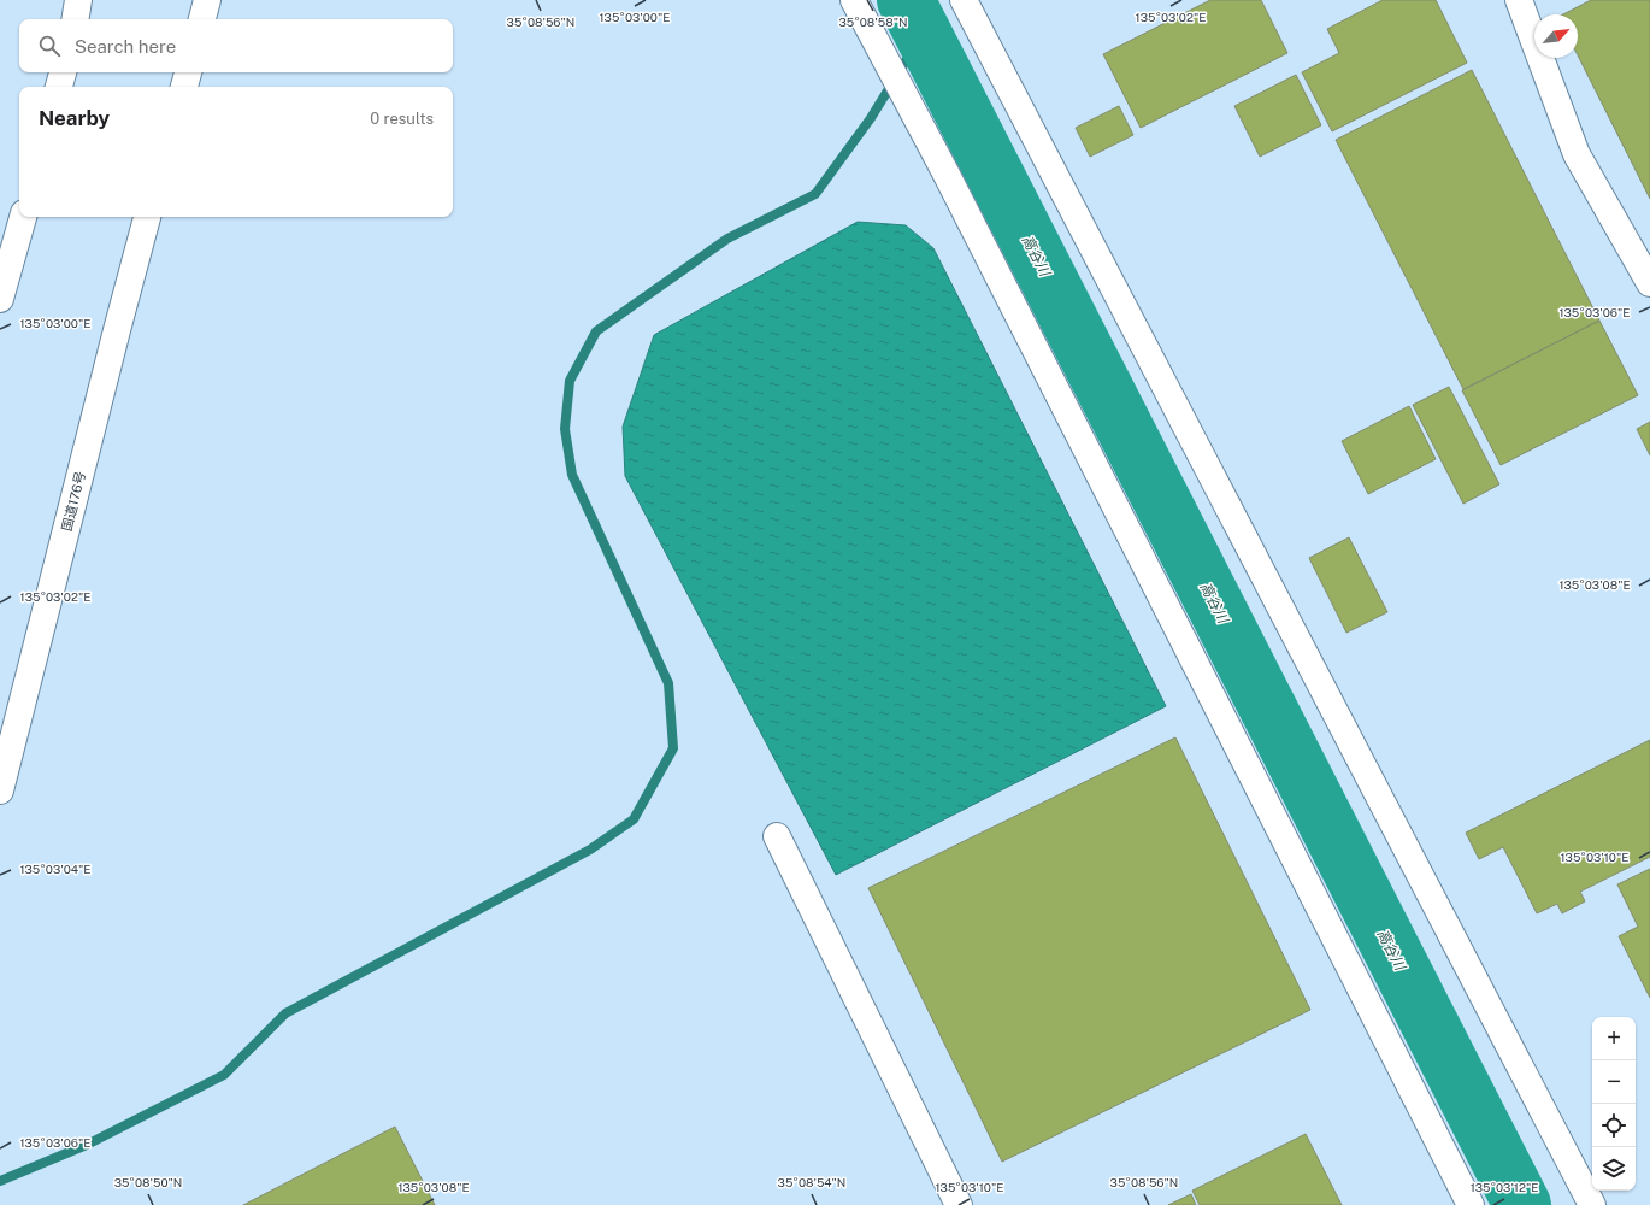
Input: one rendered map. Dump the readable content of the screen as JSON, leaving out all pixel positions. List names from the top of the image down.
{
  "streets": {
    "main road": ["国道176号"]
  },
  "water": ["高谷川"],
  "north": "top right",
  "page": {
    "search": "Search here",
    "heading": ["Nearby", "0 results"],
    "map_buttons": ["+", "−"]
  },
  "coordinates": [
    "135°03'00\"E",
    "135°03'02\"E",
    "35°08'56\"N",
    "35°08'58\"N",
    "135°03'06\"E",
    "135°03'08\"E",
    "135°03'10\"E",
    "135°03'04\"E",
    "35°08'50\"N",
    "35°08'54\"N",
    "135°03'12\"E"
  ]
}
